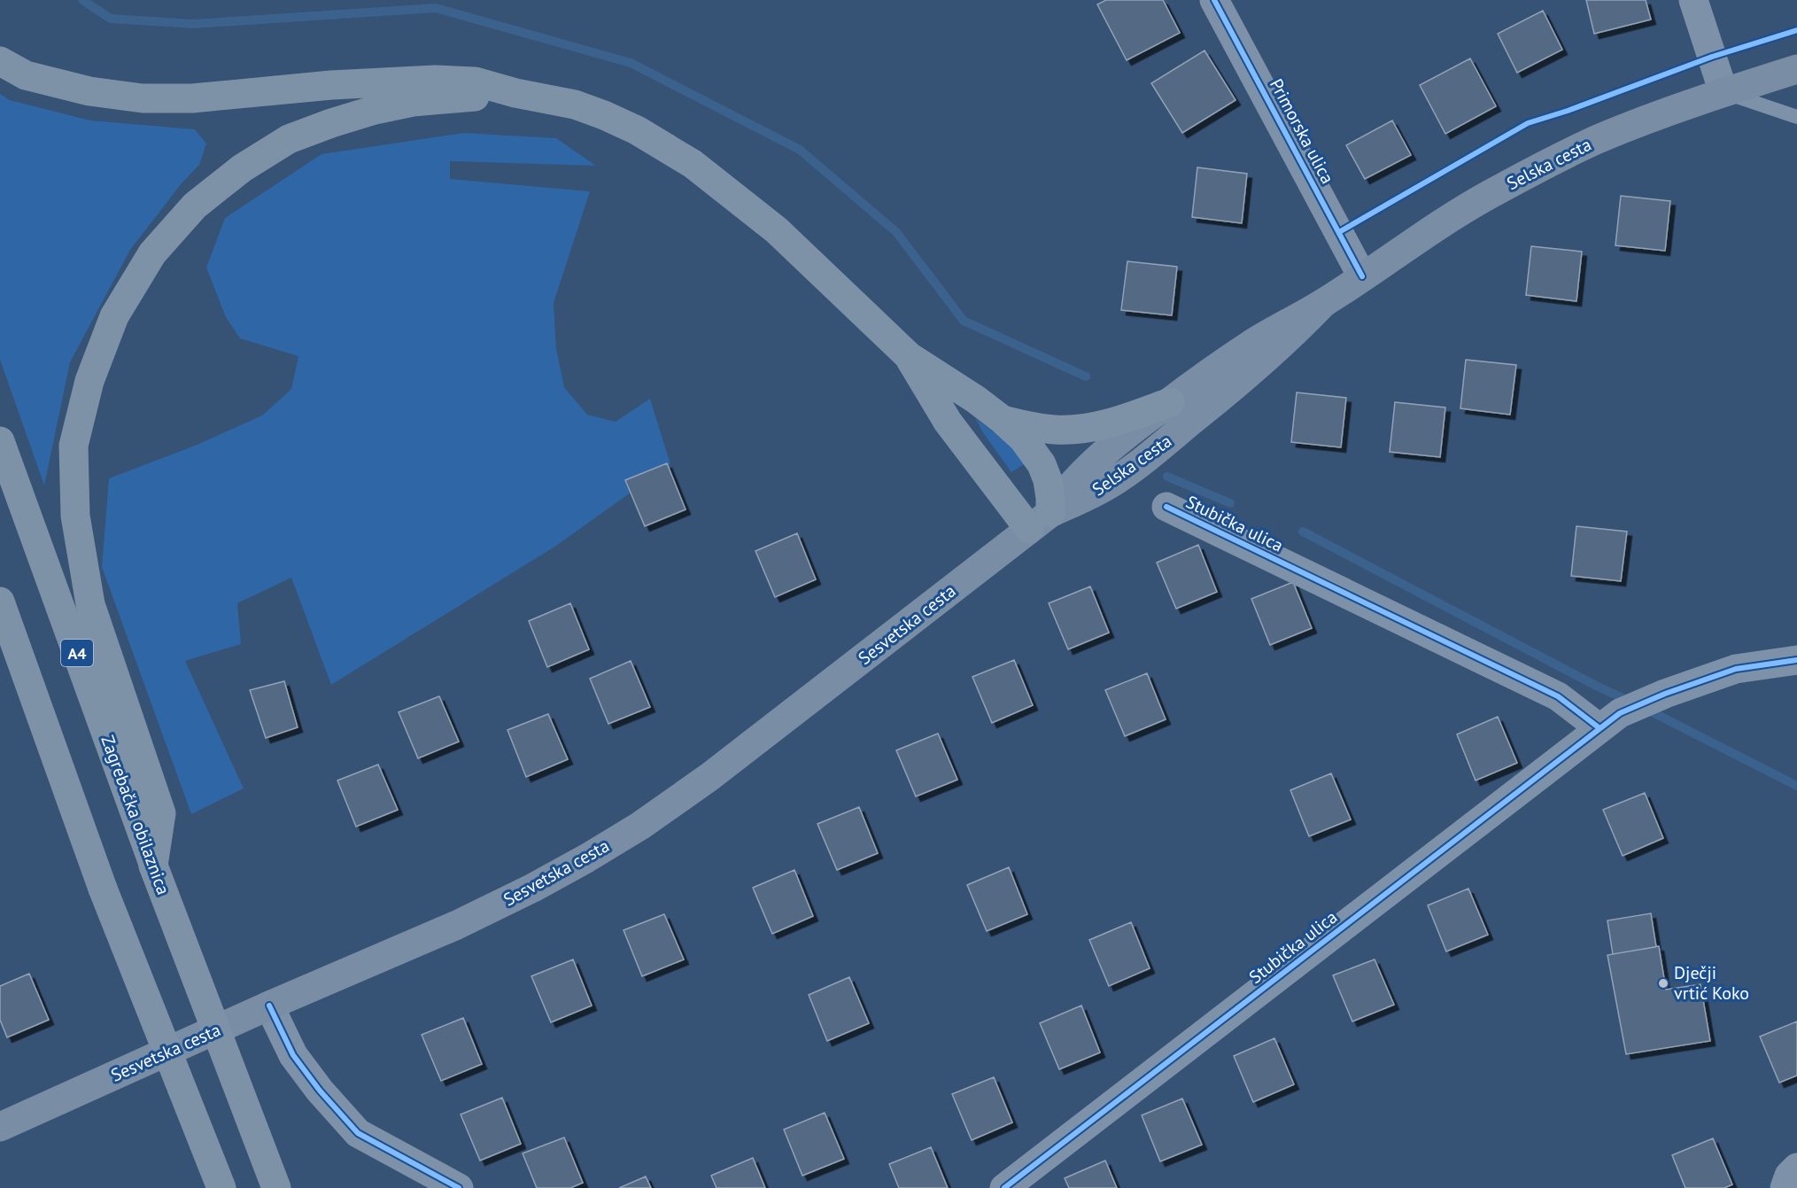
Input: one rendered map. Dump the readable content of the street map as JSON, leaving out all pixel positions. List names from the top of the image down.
{
  "streets": {
    "highway": ["A4", "Zagrebačka obilaznica"],
    "main road": ["Selska cesta", "Sesvetska cesta"],
    "street": ["Primorska ulica", "Stubička ulica"]
  },
  "crossings": [
    ["Primorska ulica", "Selska cesta"],
    ["Selska cesta", "Sesvetska cesta"]
  ],
  "places": ["Dječji vrtić Koko"]
}
